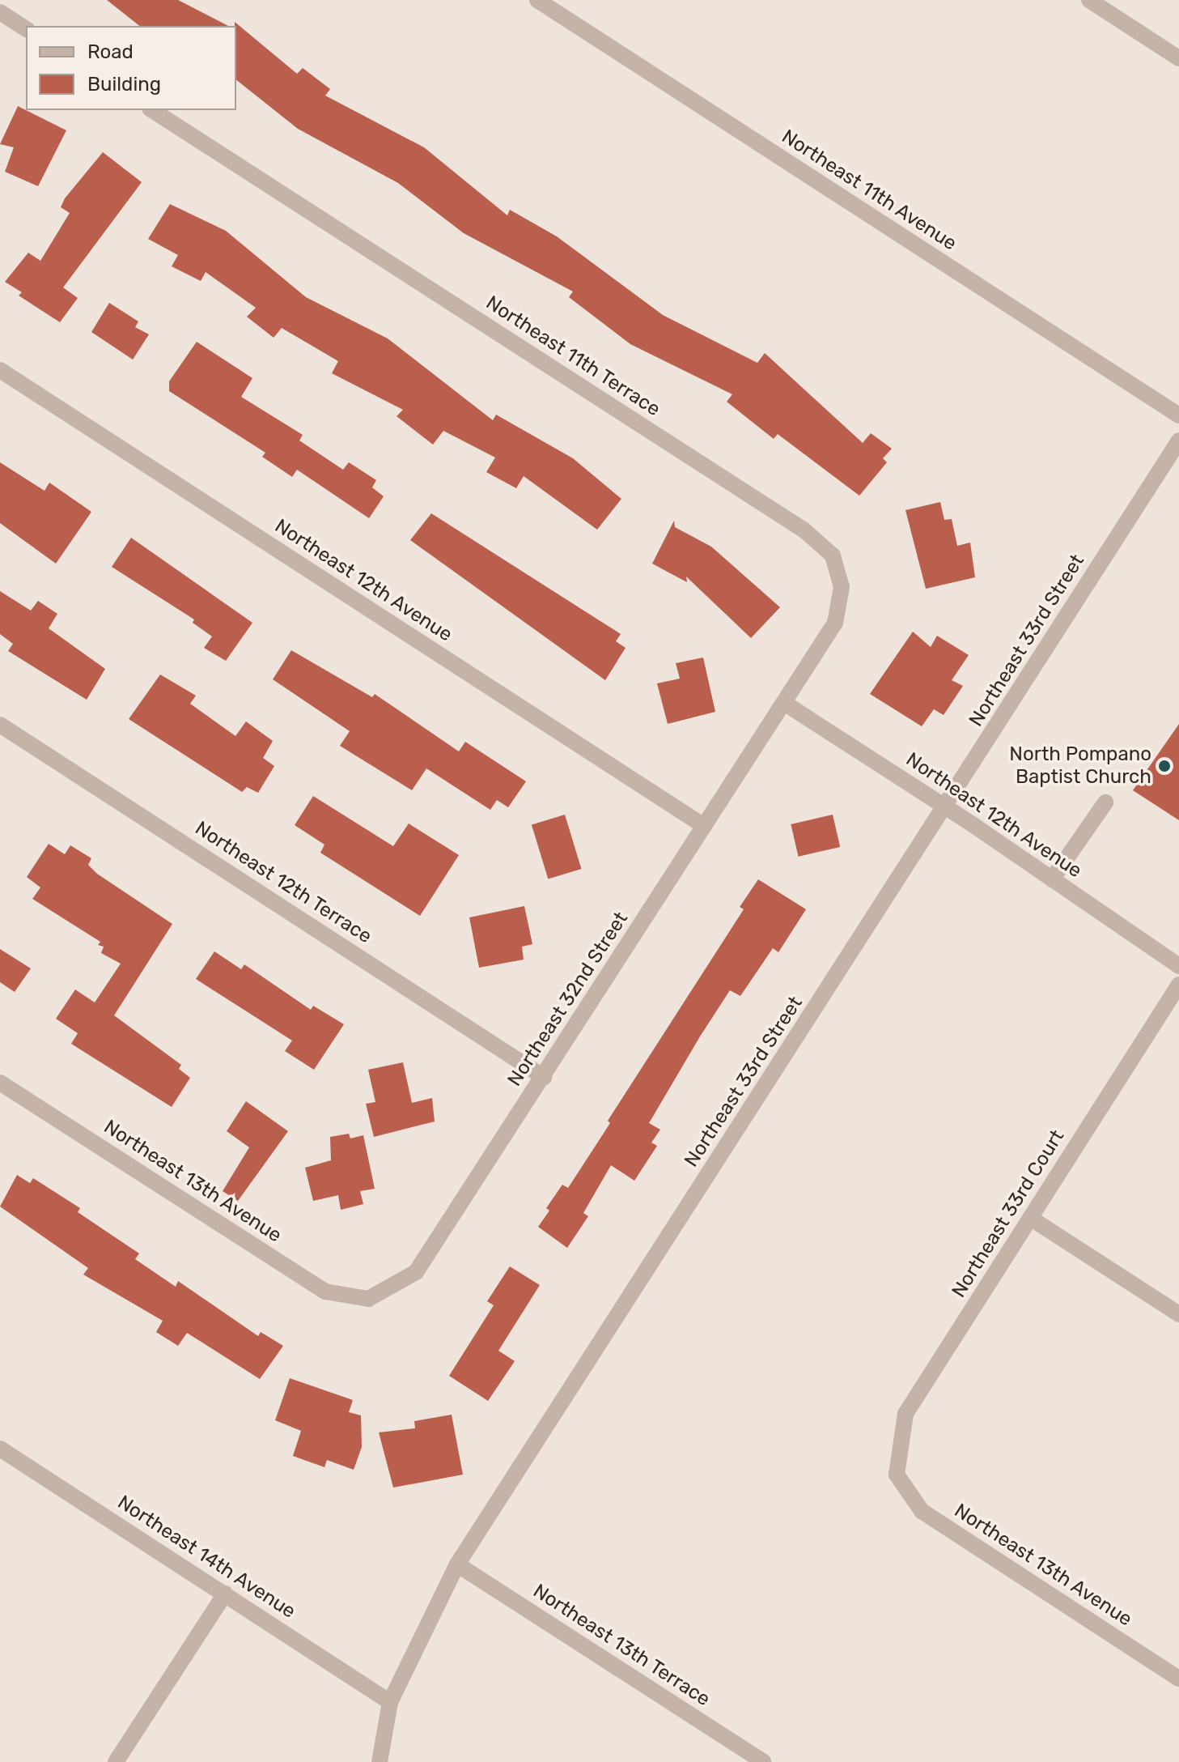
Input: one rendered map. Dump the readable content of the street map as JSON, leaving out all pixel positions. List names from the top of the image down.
{
  "streets": {
    "street": [
      "Northeast 11th Avenue",
      "Northeast 11th Terrace",
      "Northeast 12th Avenue",
      "Northeast 33rd Street",
      "Northeast 12th Terrace",
      "Northeast 32nd Street",
      "Northeast 13th Avenue",
      "Northeast 33rd Court",
      "Northeast 14th Avenue",
      "Northeast 13th Terrace"
    ]
  },
  "crossings": [
    ["Northeast 11th Terrace", "Northeast 12th Avenue"],
    ["Northeast 11th Terrace", "Northeast 32nd Street"],
    ["Northeast 12th Avenue", "Northeast 33rd Street"],
    ["Northeast 12th Avenue", "Northeast 32nd Street"],
    ["Northeast 33rd Street", "Northeast 14th Avenue"],
    ["Northeast 33rd Street", "Northeast 13th Terrace"],
    ["Northeast 12th Terrace", "Northeast 32nd Street"],
    ["Northeast 32nd Street", "Northeast 13th Avenue"],
    ["Northeast 13th Avenue", "Northeast 33rd Court"]
  ],
  "places": ["North Pompano Baptist Church"],
  "legend": ["Road", "Building"]
}
